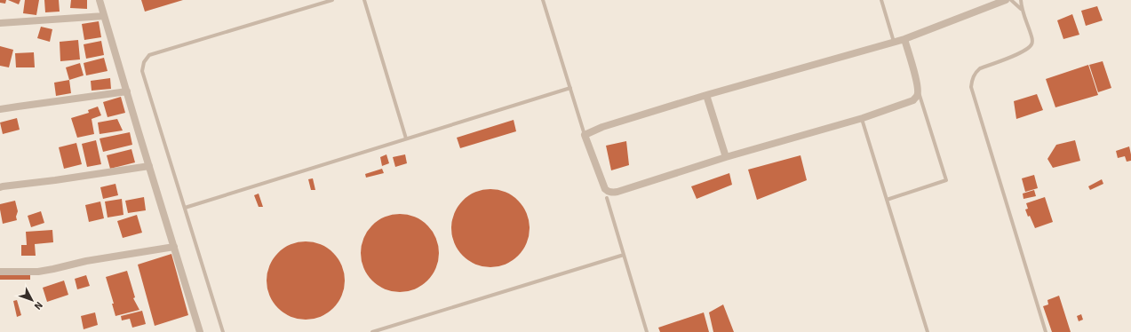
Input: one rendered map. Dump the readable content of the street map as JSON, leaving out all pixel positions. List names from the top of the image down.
{
  "north": "bottom right"
}
